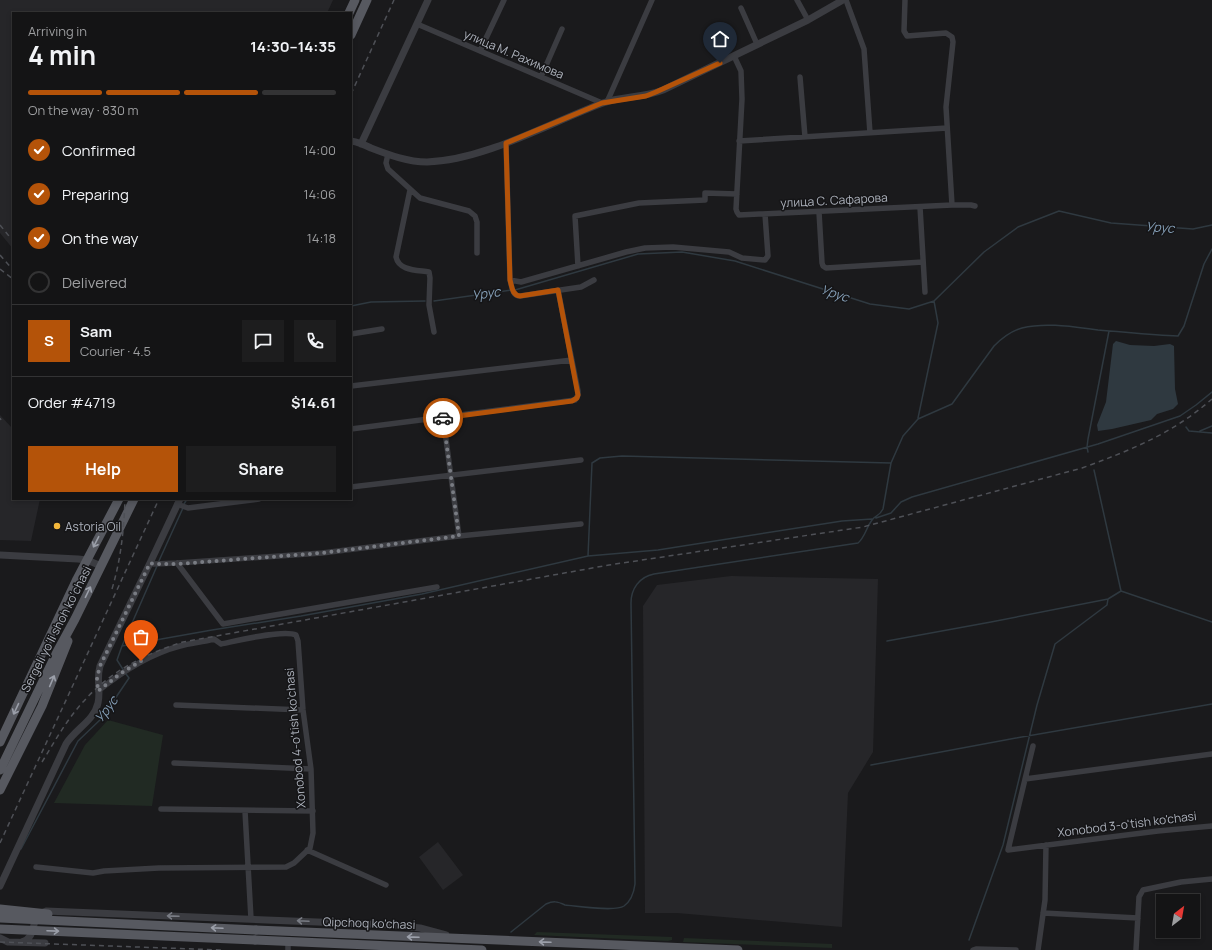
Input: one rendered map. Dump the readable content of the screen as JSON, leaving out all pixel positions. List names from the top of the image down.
{
  "streets": {
    "main road": ["Sergeli yo‘li shoh ko‘chasi", "Qipchoq ko'chasi"],
    "street": [
      "улица М. Рахимова",
      "улица С. Сафарова",
      "Xonobod 4-o'tish ko'chasi",
      "Xonobod 3-o'tish ko'chasi"
    ]
  },
  "water": ["Урус"],
  "places": ["Astoria Oil"],
  "north": "top right",
  "page": {
    "heading": ["4 min", "Arriving in", "14:30–14:35"],
    "panel": [
      "Sam",
      "Courier · 4.5",
      "Order #4719",
      "$14.61"
    ],
    "bar": "On the way · 830 m",
    "list": [
      ["Confirmed", "14:00"],
      ["Preparing", "14:06"],
      ["On the way", "14:18"],
      "Delivered"
    ],
    "round": "S",
    "buttons": ["Help", "Share"]
  }
}
